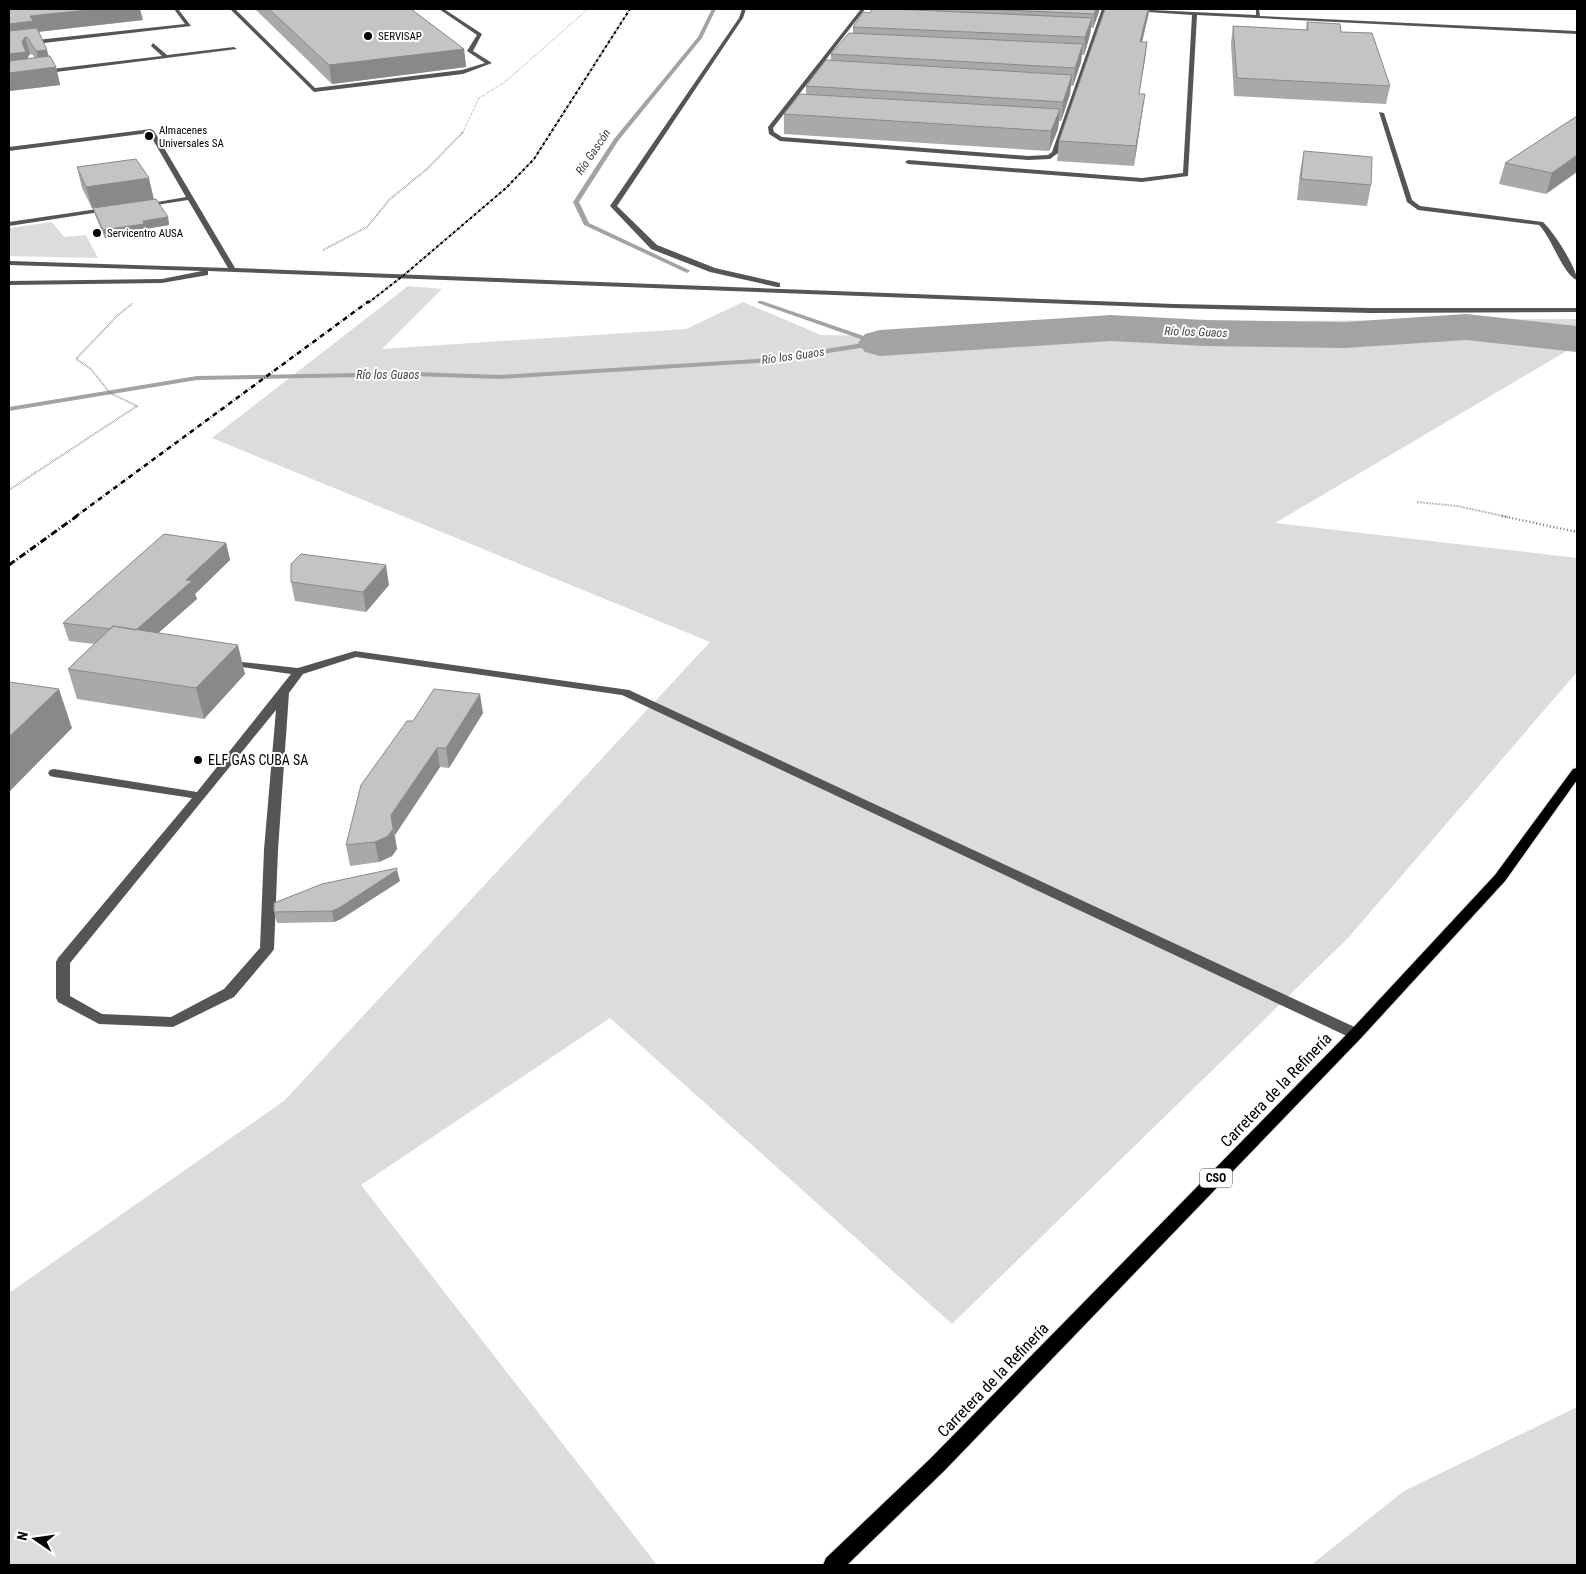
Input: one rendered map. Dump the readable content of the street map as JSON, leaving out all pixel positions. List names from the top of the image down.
{
  "streets": {
    "main road": ["Carretera de la Refinería", "CSO"]
  },
  "water": ["Río Gascón", "Río los Guaos"],
  "places": [
    "SERVISAP",
    "Almacenes Universales SA",
    "Servicentro AUSA",
    "ELF GAS CUBA SA"
  ],
  "north": "left"
}
